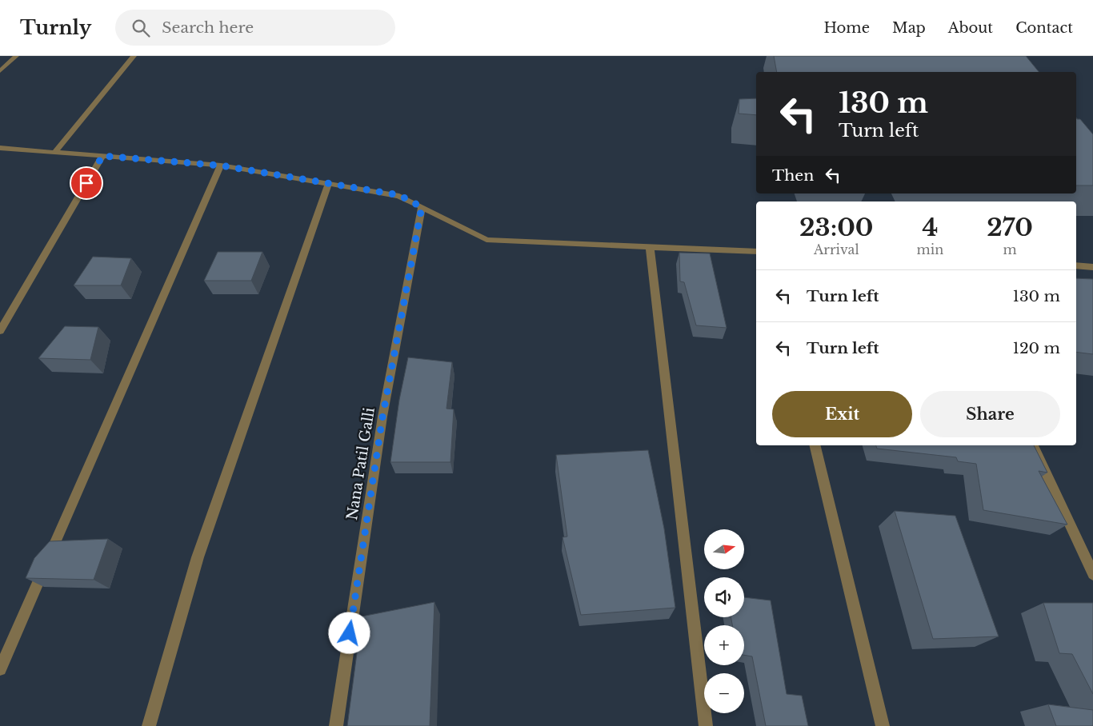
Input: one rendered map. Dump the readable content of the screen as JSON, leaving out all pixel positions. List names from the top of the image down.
{
  "streets": {
    "street": ["Nana Patil Galli"]
  },
  "north": "right",
  "page": {
    "header": "Turnly",
    "search": "Search here",
    "nav": [
      "Home",
      "Map",
      "About",
      "Contact"
    ],
    "turn": ["130 m", "Turn left"],
    "then": "Then",
    "eta": [
      "23:00",
      "Arrival",
      "4",
      "min",
      "270",
      "m"
    ],
    "list": [
      {
        "name": "Turn left",
        "value": "130 m"
      },
      {
        "name": "Turn left",
        "value": "120 m"
      }
    ],
    "buttons": ["Exit", "Share"],
    "map_buttons": ["+", "−"]
  }
}
